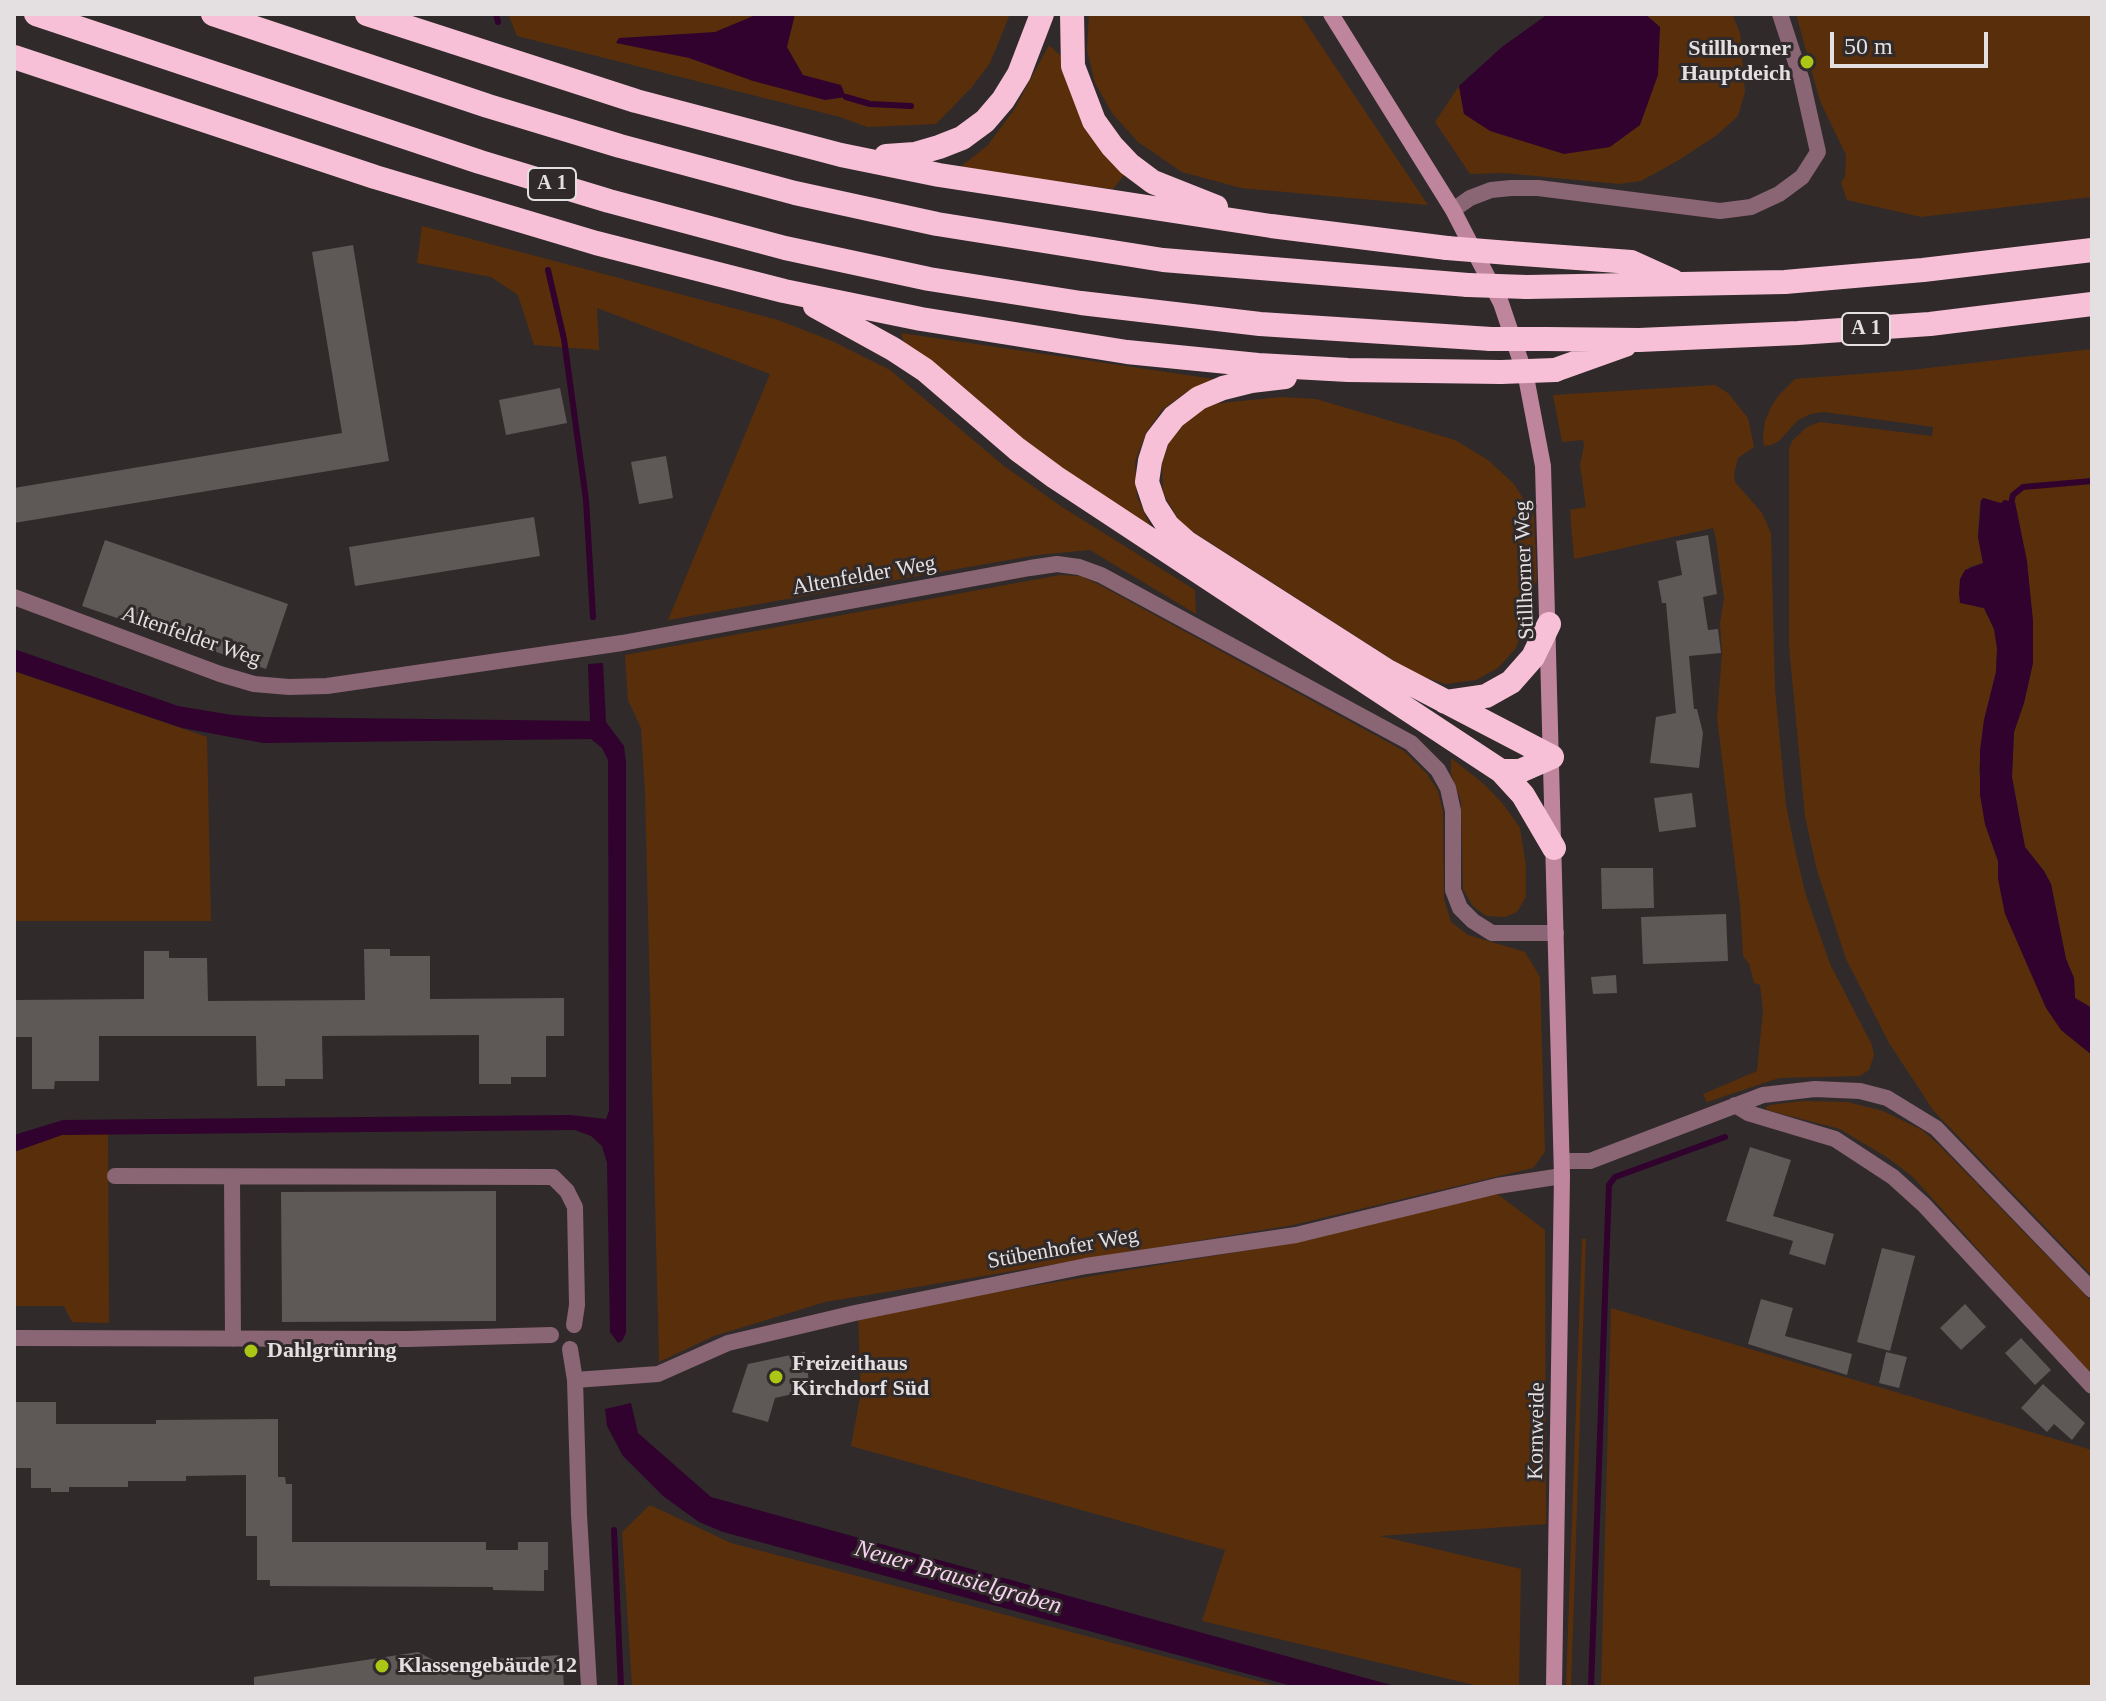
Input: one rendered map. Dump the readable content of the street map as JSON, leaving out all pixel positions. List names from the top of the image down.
{
  "streets": {
    "highway": ["A 1"],
    "main road": ["Stillhorner Weg", "Kornweide"],
    "street": ["Altenfelder Weg", "Stübenhofer Weg"]
  },
  "crossings": [
    ["Stillhorner Weg", "Altenfelder Weg"],
    ["Stillhorner Weg", "Stübenhofer Weg"],
    ["Stillhorner Weg", "Kornweide"],
    ["Stübenhofer Weg", "Kornweide"]
  ],
  "water": ["Neuer Brausielgraben"],
  "places": [
    "Stillhorner Hauptdeich",
    "Dahlgrünring",
    "Freizeithaus Kirchdorf Süd",
    "Klassengebäude 12"
  ],
  "scale_bar": "50 m"
}
